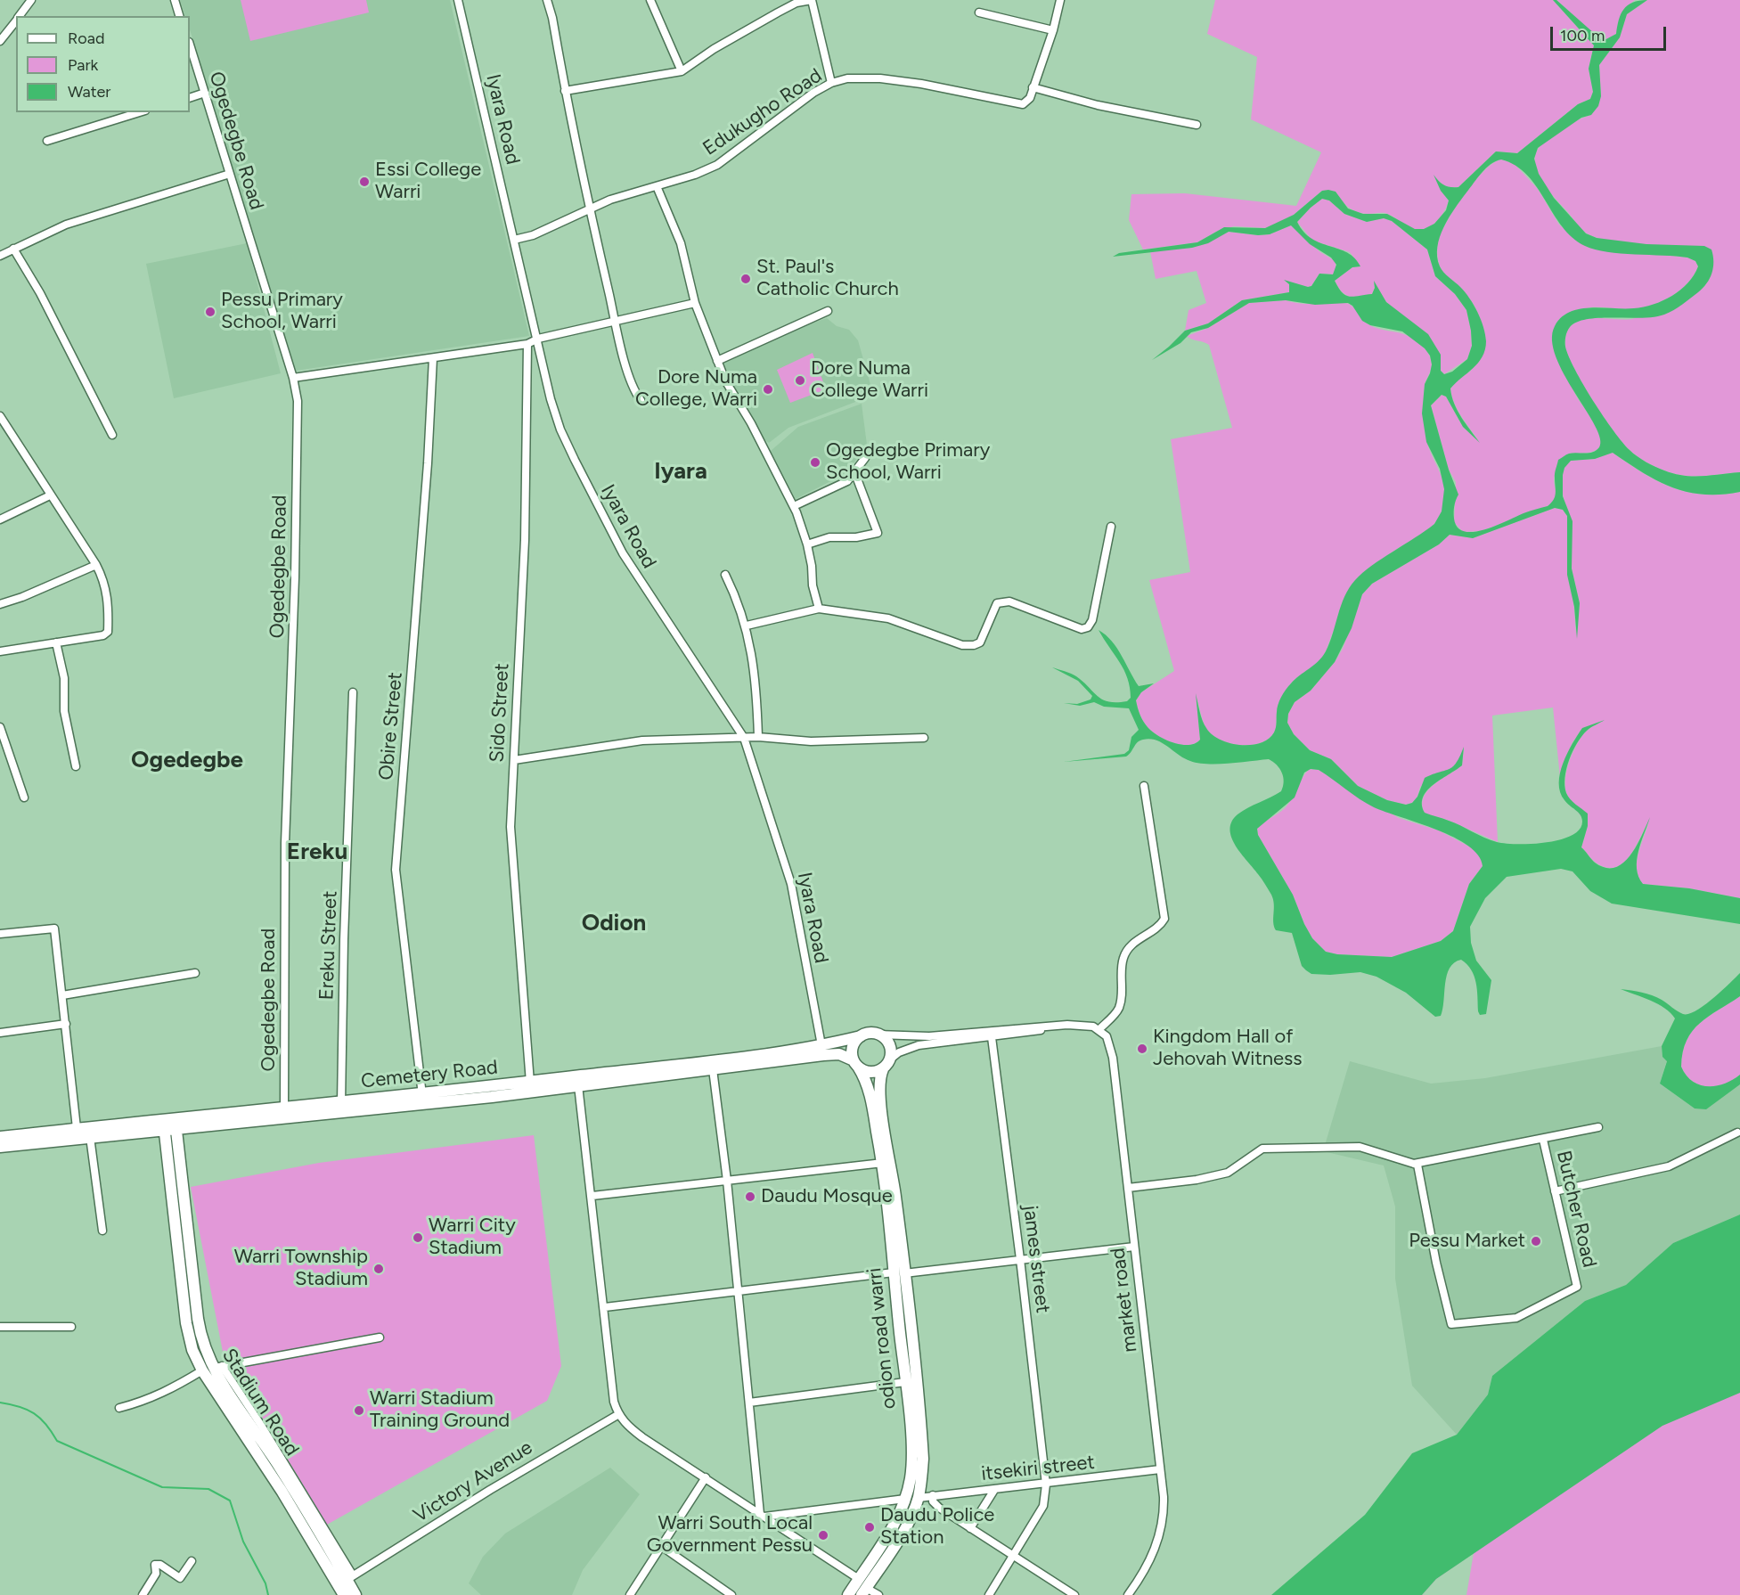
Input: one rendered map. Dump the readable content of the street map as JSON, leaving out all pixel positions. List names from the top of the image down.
{
  "streets": {
    "main road": ["Cemetery Road", "odion road warri", "Stadium Road"],
    "street": [
      "Edukugho Road",
      "Iyara Road",
      "Ogedegbe Road",
      "Sido Street",
      "Obire Street",
      "Ereku Street",
      "Butcher Road",
      "james street",
      "market road",
      "itsekiri street",
      "Victory Avenue"
    ]
  },
  "crossings": [
    ["Edukugho Road", "Iyara Road"],
    ["Iyara Road", "Cemetery Road"],
    ["Ogedegbe Road", "Cemetery Road"],
    ["Sido Street", "Cemetery Road"],
    ["Obire Street", "Cemetery Road"],
    ["Ereku Street", "Cemetery Road"],
    ["Cemetery Road", "odion road warri"],
    ["Cemetery Road", "Stadium Road"],
    ["james street", "itsekiri street"],
    ["market road", "itsekiri street"],
    ["odion road warri", "itsekiri street"],
    ["Stadium Road", "Victory Avenue"]
  ],
  "districts": [
    "Iyara",
    "Ogedegbe",
    "Ereku",
    "Odion"
  ],
  "places": [
    "Essi College Warri",
    "St. Paul's Catholic Church",
    "Pessu Primary School, Warri",
    "Dore Numa College Warri",
    "Dore Numa College, Warri",
    "Ogedegbe Primary School, Warri",
    "Kingdom Hall of Jehovah Witness",
    "Daudu Mosque",
    "Warri City Stadium",
    "Pessu Market",
    "Warri Township Stadium",
    "Warri Stadium Training Ground",
    "Daudu Police Station",
    "Warri South Local Government Pessu"
  ],
  "legend": ["Road", "Park", "Water"],
  "scale_bar": "100 m"
}
